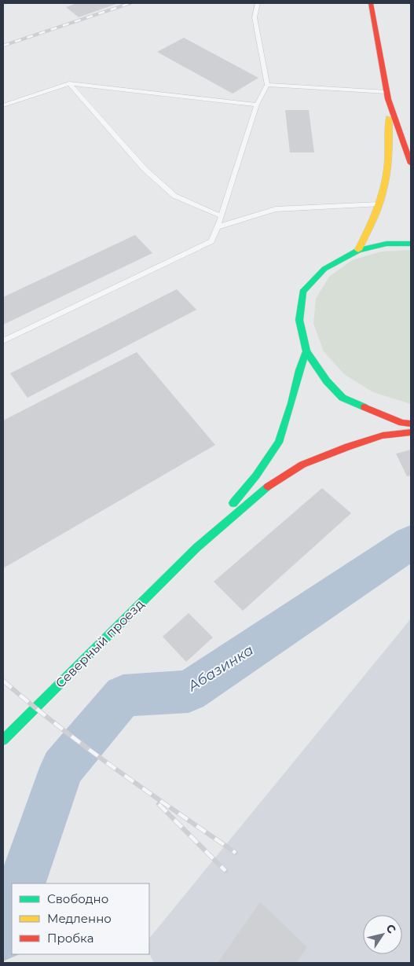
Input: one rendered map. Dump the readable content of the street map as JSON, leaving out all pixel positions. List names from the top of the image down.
{
  "streets": {
    "main road": ["Северный проезд"]
  },
  "water": ["Абазинка"],
  "legend": ["Свободно", "Медленно", "Пробка"],
  "north": "top right"
}
